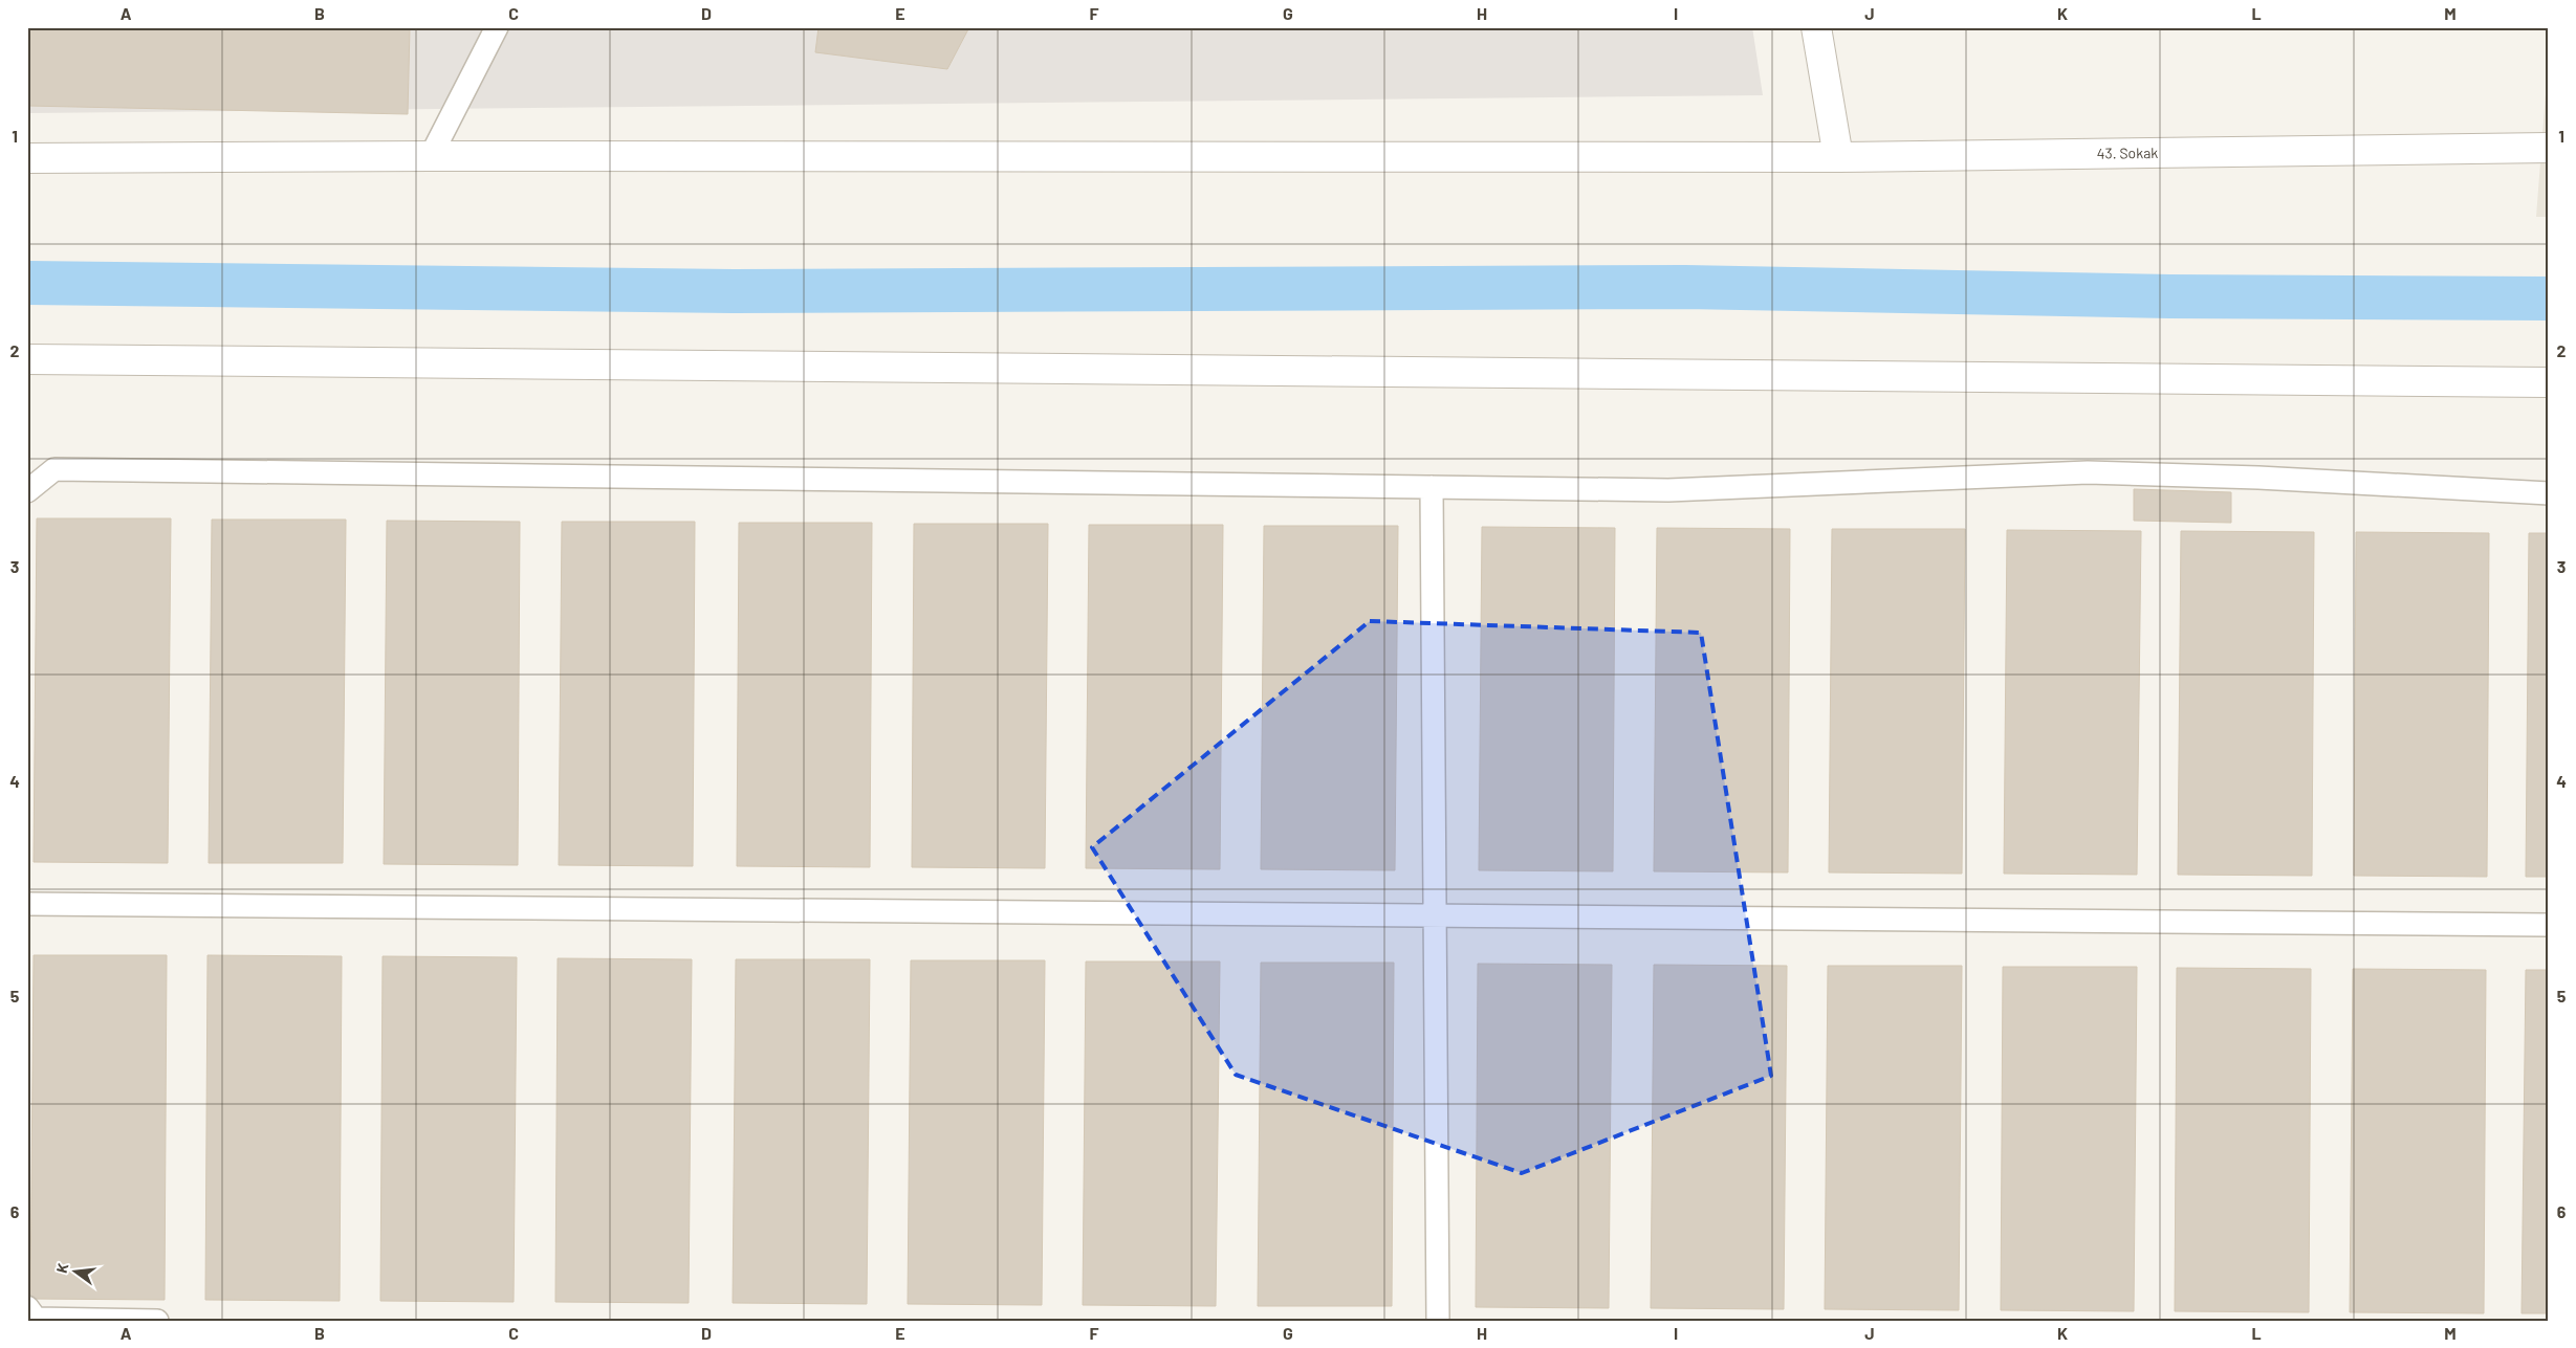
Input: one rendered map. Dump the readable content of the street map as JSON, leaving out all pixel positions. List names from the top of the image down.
{
  "streets": {
    "street": ["43. Sokak"]
  },
  "north": "left",
  "grid": {
    "columns": [
      "A",
      "B",
      "C",
      "D",
      "E",
      "F",
      "G",
      "H",
      "I",
      "J",
      "K",
      "L",
      "M"
    ],
    "rows": [
      "1",
      "2",
      "3",
      "4",
      "5",
      "6"
    ]
  }
}
